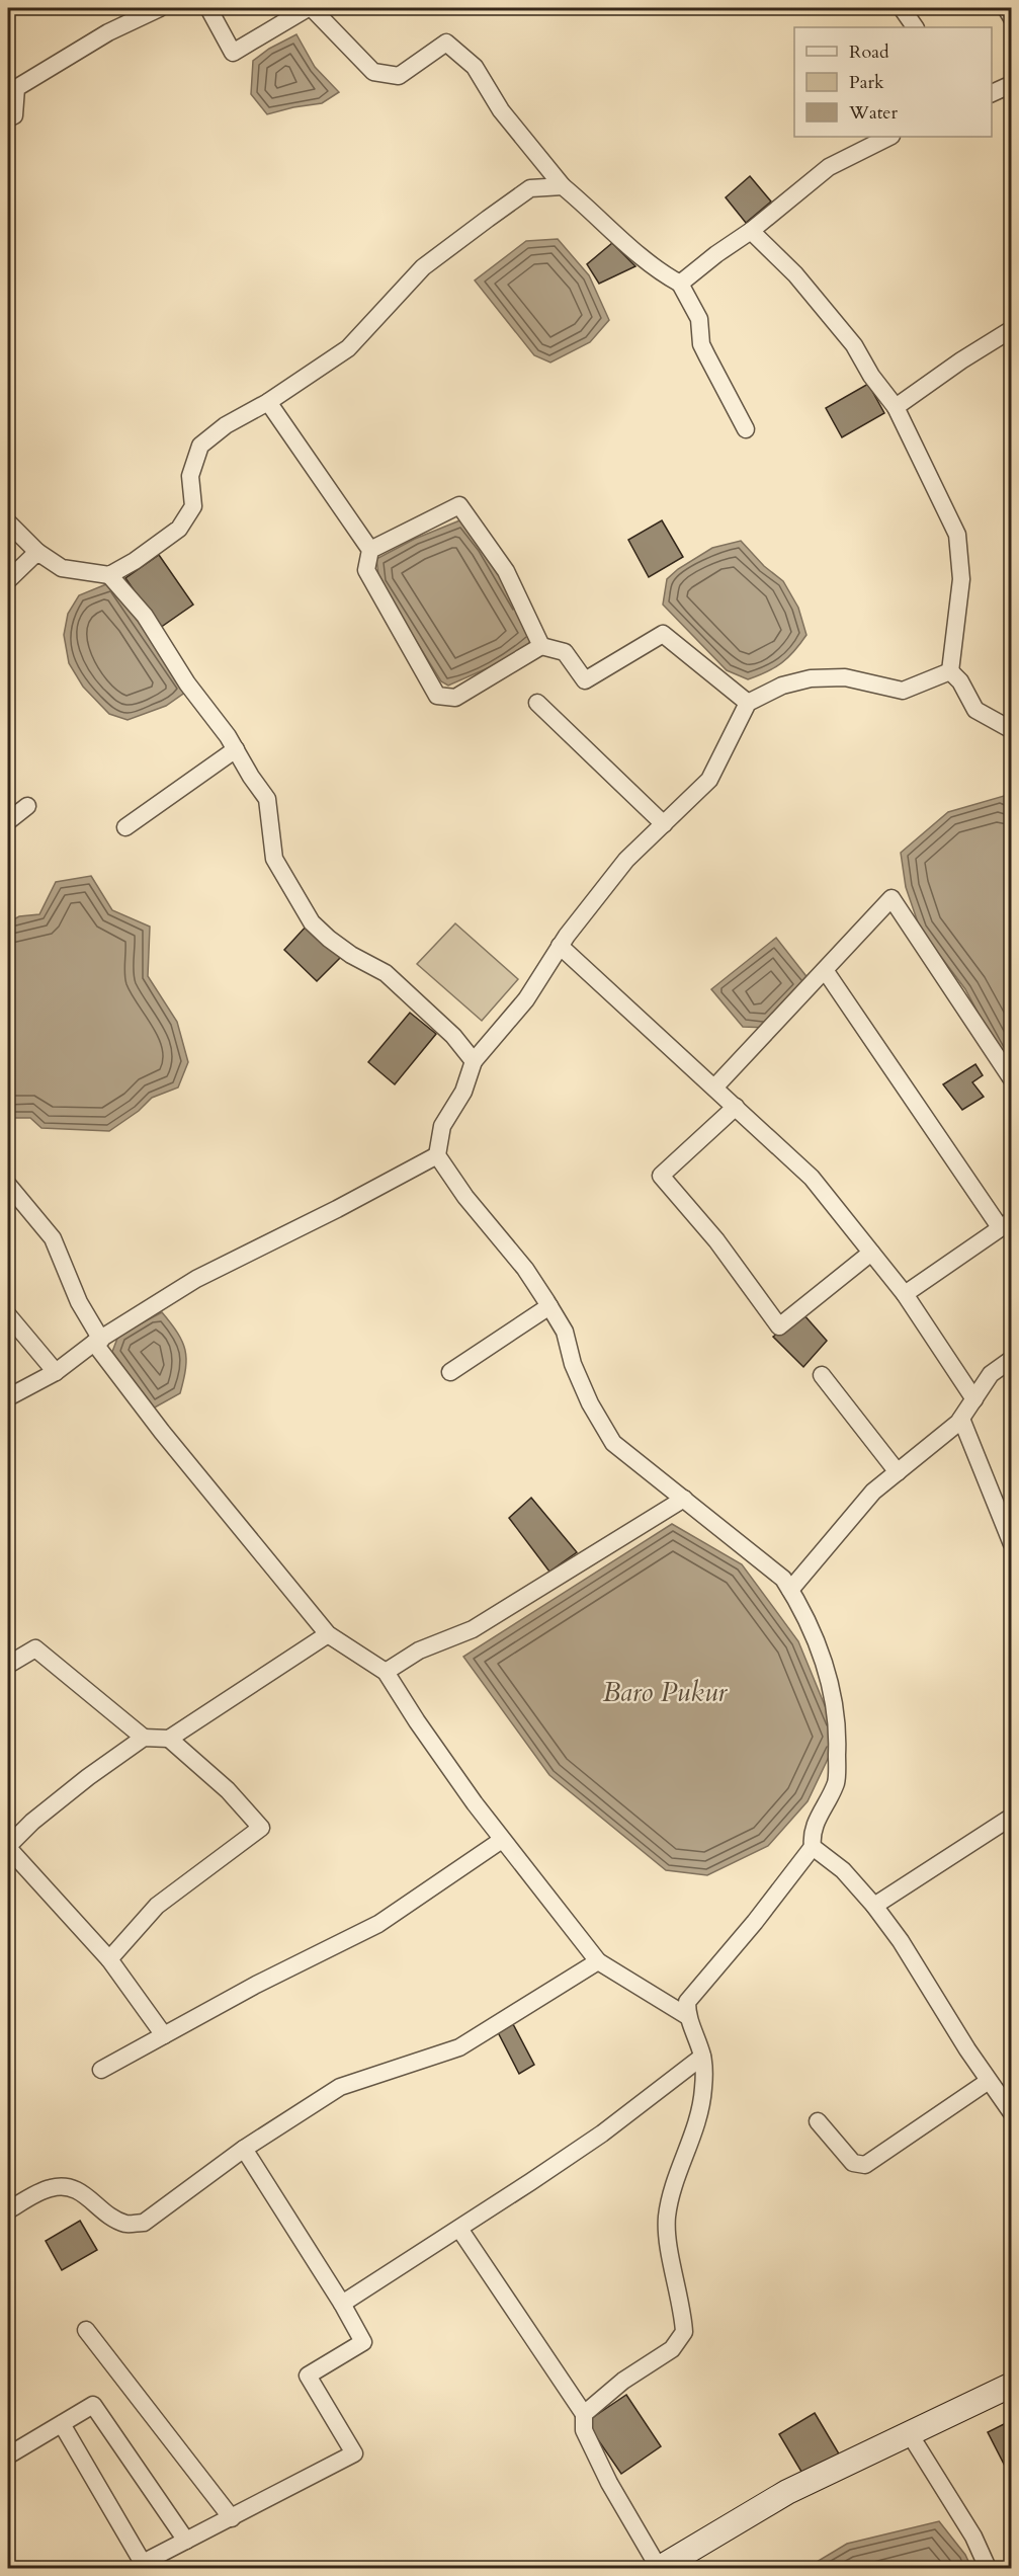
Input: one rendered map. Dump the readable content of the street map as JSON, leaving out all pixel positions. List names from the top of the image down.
{
  "water": ["Baro Pukur"],
  "legend": ["Road", "Park", "Water"]
}
